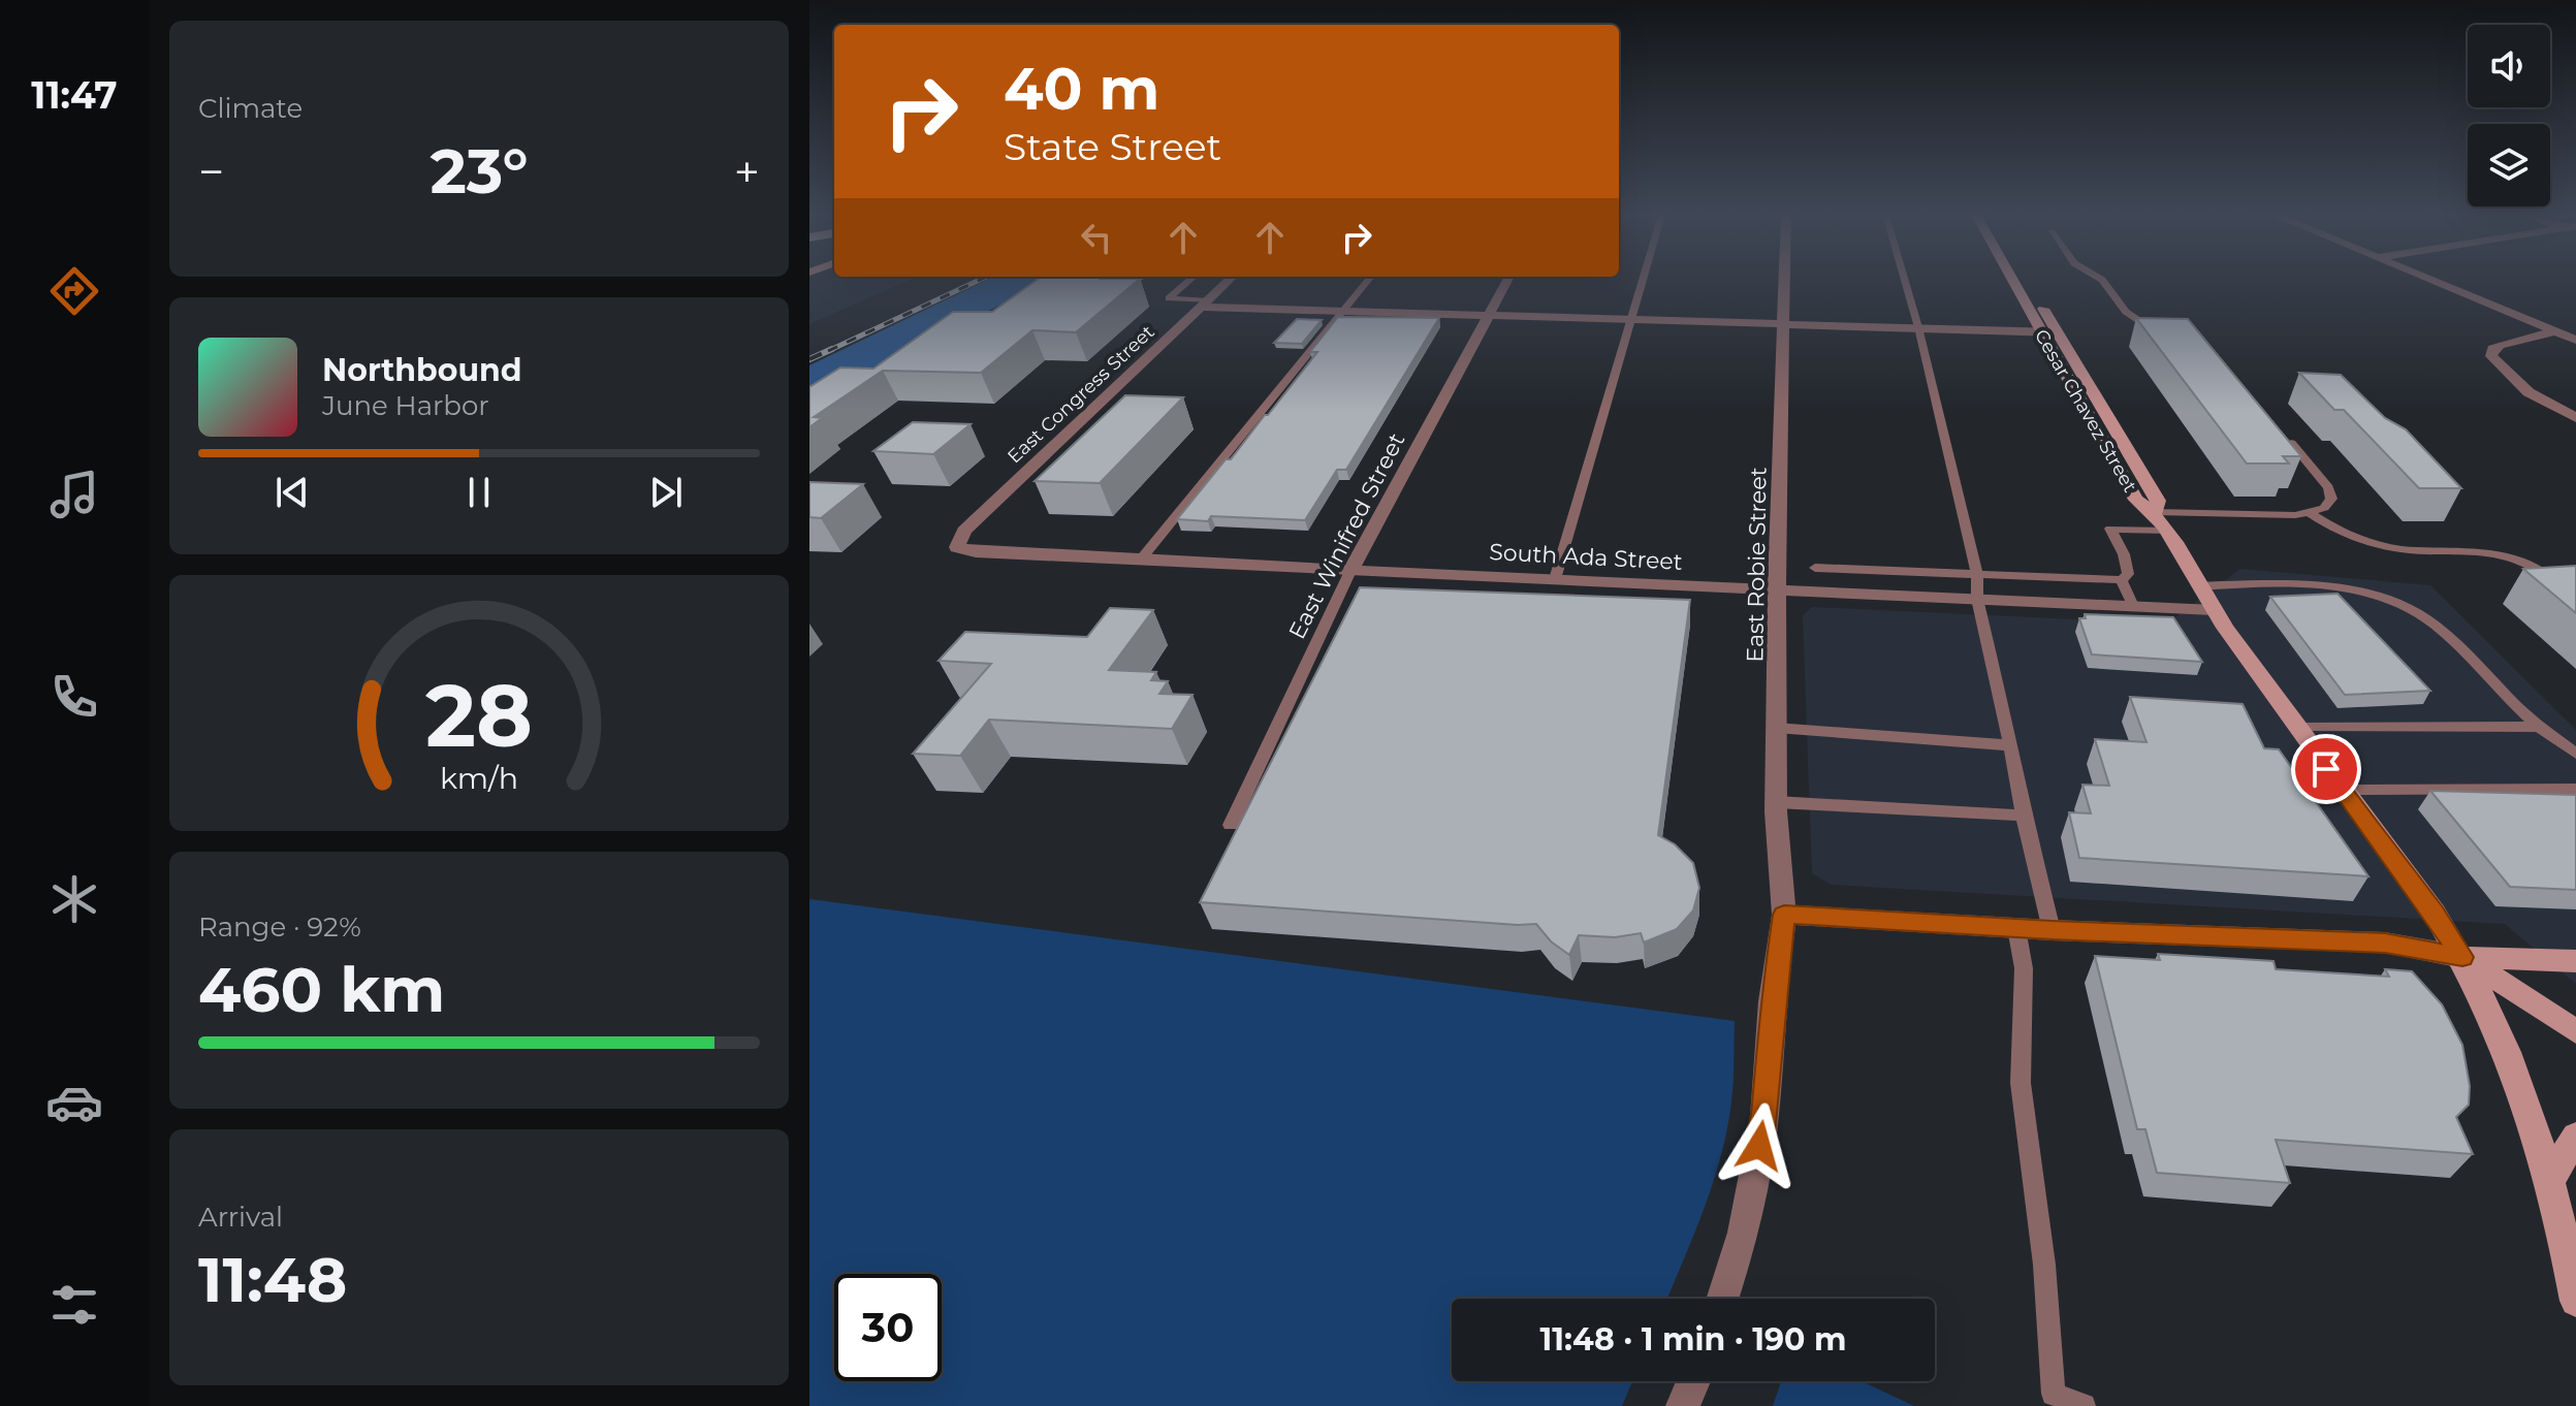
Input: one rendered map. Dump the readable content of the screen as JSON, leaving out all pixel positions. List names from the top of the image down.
{
  "streets": {
    "main road": ["Cesar Chavez Street"],
    "street": [
      "East Congress Street",
      "East Winifred Street",
      "South Ada Street",
      "East Robie Street"
    ]
  },
  "crossings": [
    ["East Congress Street", "South Ada Street"],
    ["Cesar Chavez Street", "South Ada Street"],
    ["East Winifred Street", "South Ada Street"],
    ["South Ada Street", "East Robie Street"]
  ],
  "page": {
    "tabs": "11:47",
    "tile": [
      "Climate",
      ["Range · 92%", "460 km"],
      ["Arrival", "11:48"]
    ],
    "turn": ["40 m", "State Street"],
    "heat": ["−", "23°", "+"],
    "song": ["Northbound", "June Harbor"],
    "limit": "30",
    "trip": "11:48 · 1 min · 190 m",
    "gauge": ["28", "km/h"]
  }
}
